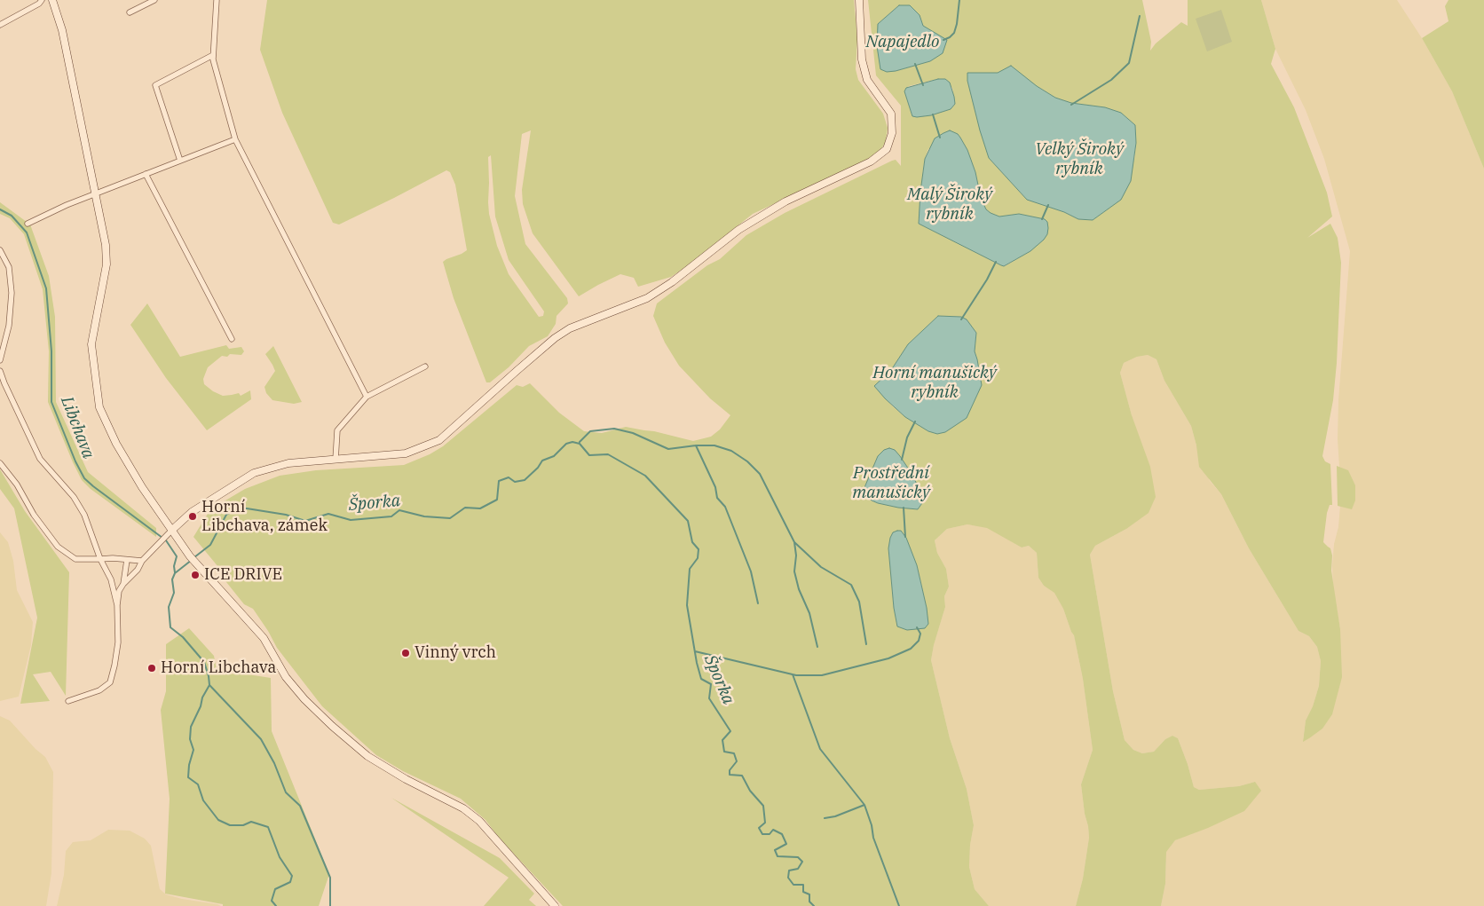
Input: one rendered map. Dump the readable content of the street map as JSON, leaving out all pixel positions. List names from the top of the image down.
{
  "water": [
    "Napajedlo",
    "Velký Široký rybník",
    "Malý Široký rybník",
    "Horní manušický rybník",
    "Libchava",
    "Prostřední manušický",
    "Šporka"
  ],
  "places": [
    "Horní Libchava, zámek",
    "ICE DRIVE",
    "Vinný vrch",
    "Horní Libchava"
  ]
}
